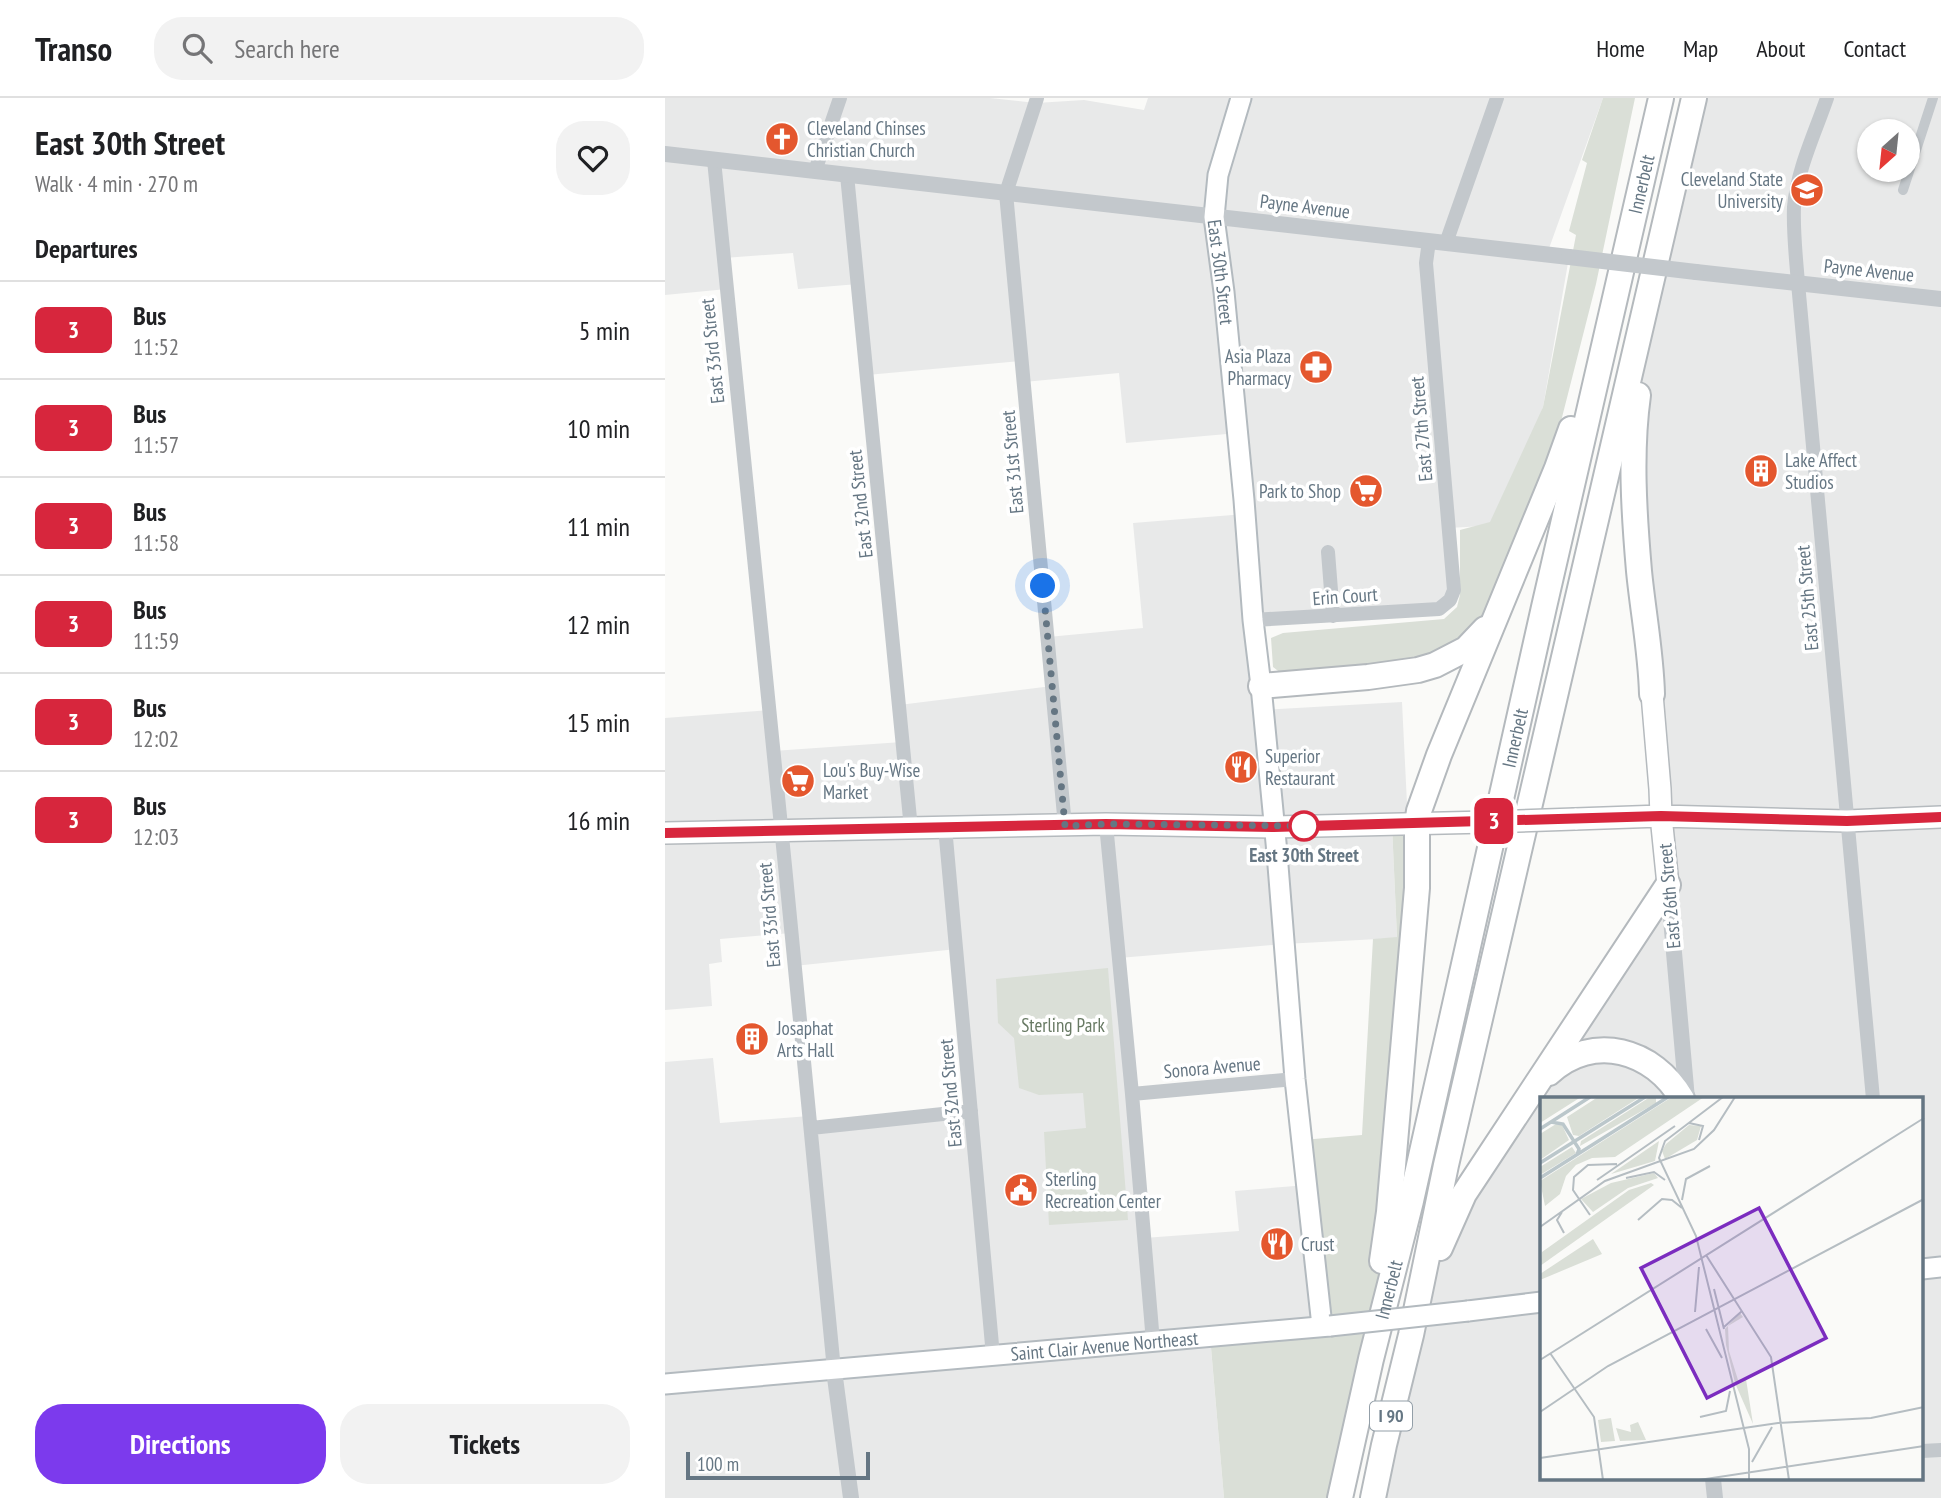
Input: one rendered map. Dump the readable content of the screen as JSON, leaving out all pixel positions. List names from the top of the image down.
{
  "streets": {
    "highway": ["Innerbelt", "I 90"],
    "main road": ["East 30th Street", "East 26th Street", "Saint Clair Avenue Northeast"],
    "street": [
      "Payne Avenue",
      "East 33rd Street",
      "East 27th Street",
      "East 31st Street",
      "East 32nd Street",
      "Erin Court",
      "East 25th Street",
      "Sonora Avenue"
    ]
  },
  "crossings": [
    ["Payne Avenue", "East 30th Street"],
    ["Payne Avenue", "East 33rd Street"],
    ["Payne Avenue", "East 27th Street"],
    ["Payne Avenue", "East 31st Street"],
    ["Payne Avenue", "East 32nd Street"],
    ["Payne Avenue", "East 25th Street"],
    ["East 30th Street", "Erin Court"],
    ["East 30th Street", "Sonora Avenue"],
    ["East 30th Street", "Saint Clair Avenue Northeast"],
    ["East 33rd Street", "Saint Clair Avenue Northeast"],
    ["East 27th Street", "Erin Court"],
    ["East 32nd Street", "Saint Clair Avenue Northeast"]
  ],
  "parks": ["Sterling Park"],
  "places": {
    "church": ["Cleveland Chinses Christian Church"],
    "school or university": ["Cleveland State University"],
    "pharmacy": ["Asia Plaza Pharmacy"],
    "building": ["Lake Affect Studios", "Josaphat Arts Hall"],
    "supermarket": ["Park to Shop", "Lou's Buy-Wise Market"],
    "restaurant": ["Superior Restaurant", "Crust"],
    "other": ["East 30th Street"],
    "public building": ["Sterling Recreation Center"]
  },
  "lines": ["bus line 3"],
  "scale_bar": "100 m",
  "north": "bottom left",
  "page": {
    "header": "Transo",
    "search": "Search here",
    "nav": [
      "Home",
      "Map",
      "About",
      "Contact"
    ],
    "heading": [
      ["East 30th Street", "Walk · 4 min · 270 m"],
      "Departures"
    ],
    "on_map": "3",
    "list": [
      {
        "mark": "3",
        "name": "Bus",
        "note": "11:52",
        "value": "5 min"
      },
      {
        "mark": "3",
        "name": "Bus",
        "note": "11:57",
        "value": "10 min"
      },
      {
        "mark": "3",
        "name": "Bus",
        "note": "11:58",
        "value": "11 min"
      },
      {
        "mark": "3",
        "name": "Bus",
        "note": "11:59",
        "value": "12 min"
      },
      {
        "mark": "3",
        "name": "Bus",
        "note": "12:02",
        "value": "15 min"
      },
      {
        "mark": "3",
        "name": "Bus",
        "note": "12:03",
        "value": "16 min"
      }
    ],
    "buttons": ["Directions", "Tickets"],
    "scale": "100 m"
  }
}
